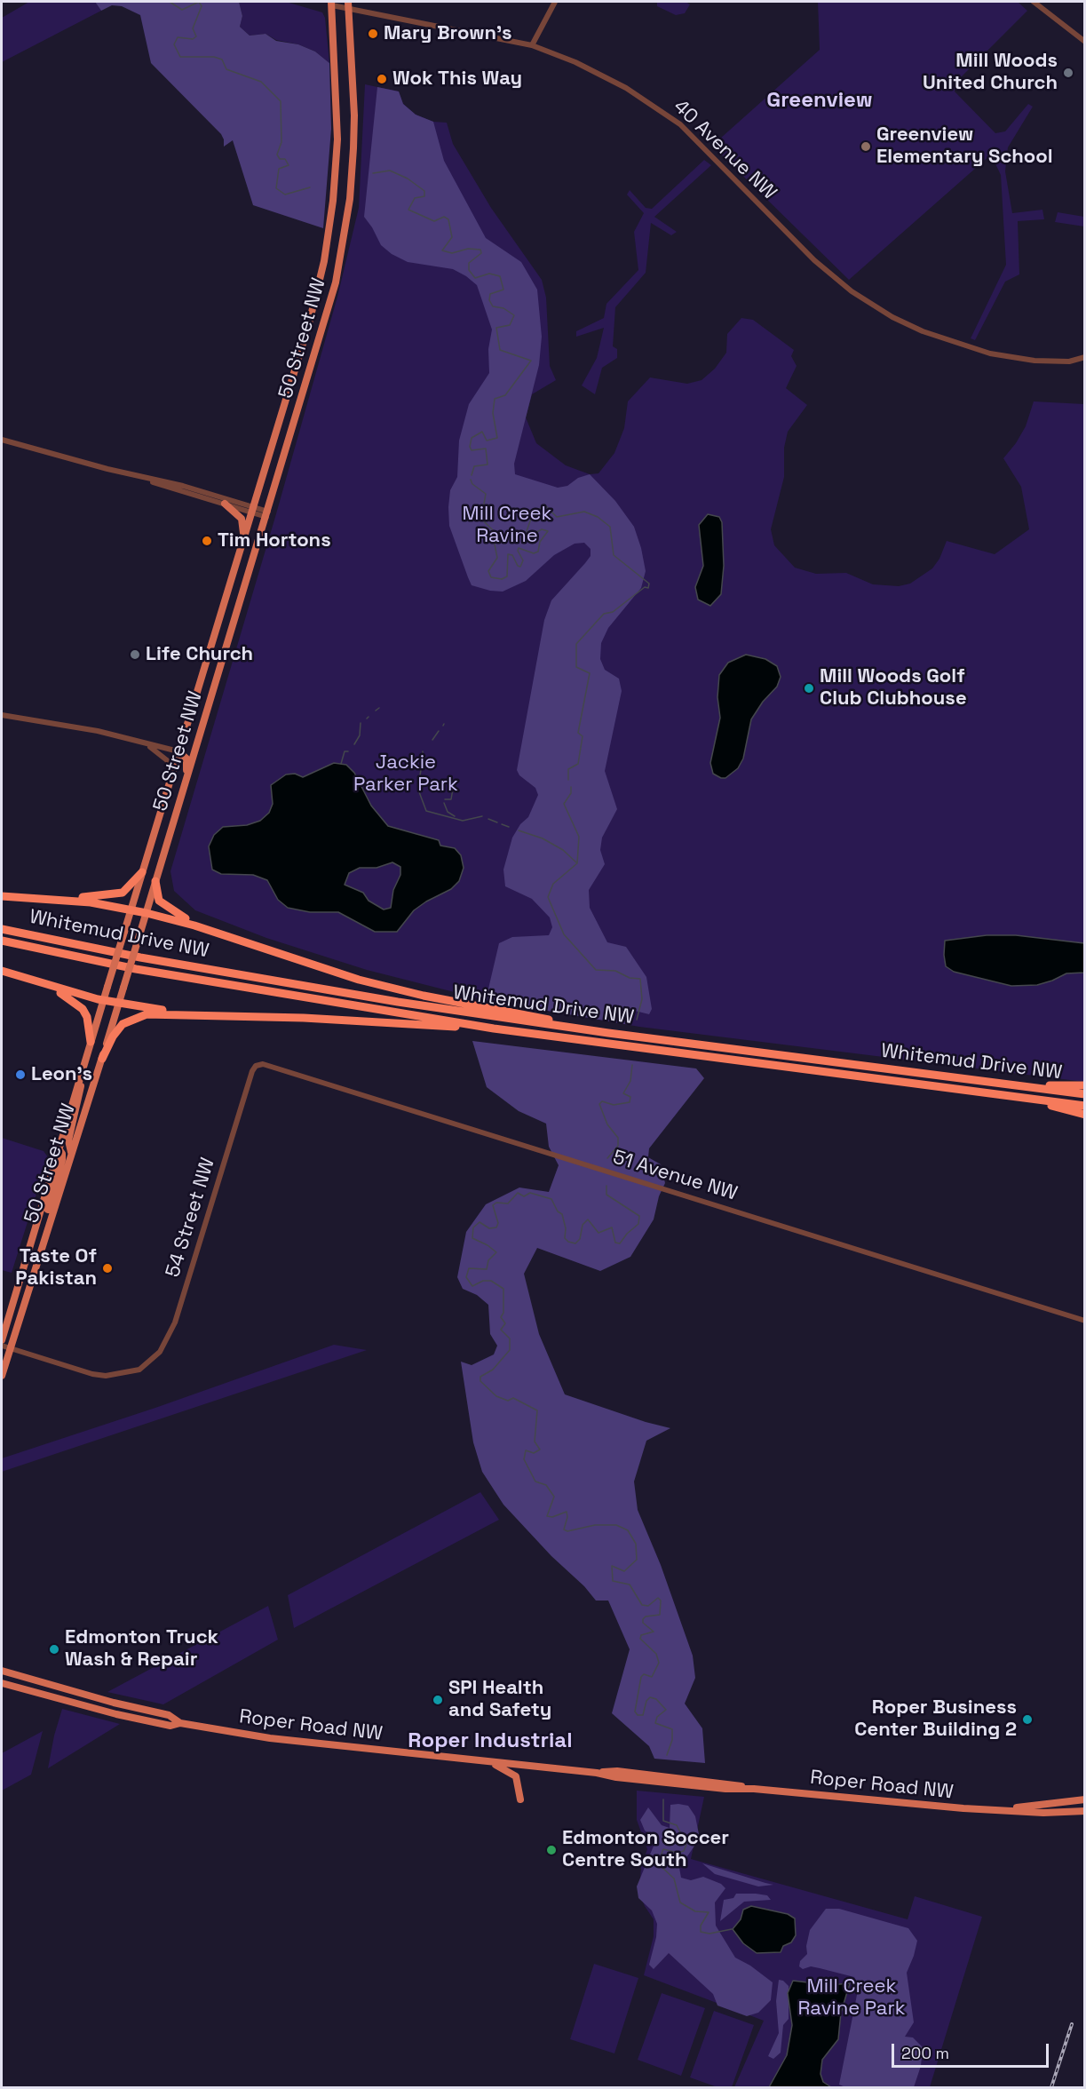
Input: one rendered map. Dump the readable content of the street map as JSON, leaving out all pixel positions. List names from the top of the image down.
{
  "streets": {
    "highway": ["Whitemud Drive NW"],
    "main road": ["50 Street NW", "Roper Road NW"],
    "street": ["40 Avenue NW", "51 Avenue NW", "54 Street NW"]
  },
  "crossings": [
    ["40 Avenue NW", "50 Street NW"],
    ["50 Street NW", "54 Street NW"],
    ["51 Avenue NW", "54 Street NW"]
  ],
  "districts": ["Greenview", "Roper Industrial"],
  "parks": ["Mill Creek Ravine", "Jackie Parker Park", "Mill Creek Ravine Park"],
  "places": [
    "Mary Brown's",
    "Mill Woods United Church",
    "Wok This Way",
    "Greenview Elementary School",
    "Tim Hortons",
    "Life Church",
    "Mill Woods Golf Club Clubhouse",
    "Leon's",
    "Taste Of Pakistan",
    "Edmonton Truck Wash & Repair",
    "SPI Health and Safety",
    "Roper Business Center Building 2",
    "Edmonton Soccer Centre South"
  ],
  "scale_bar": "200 m"
}
